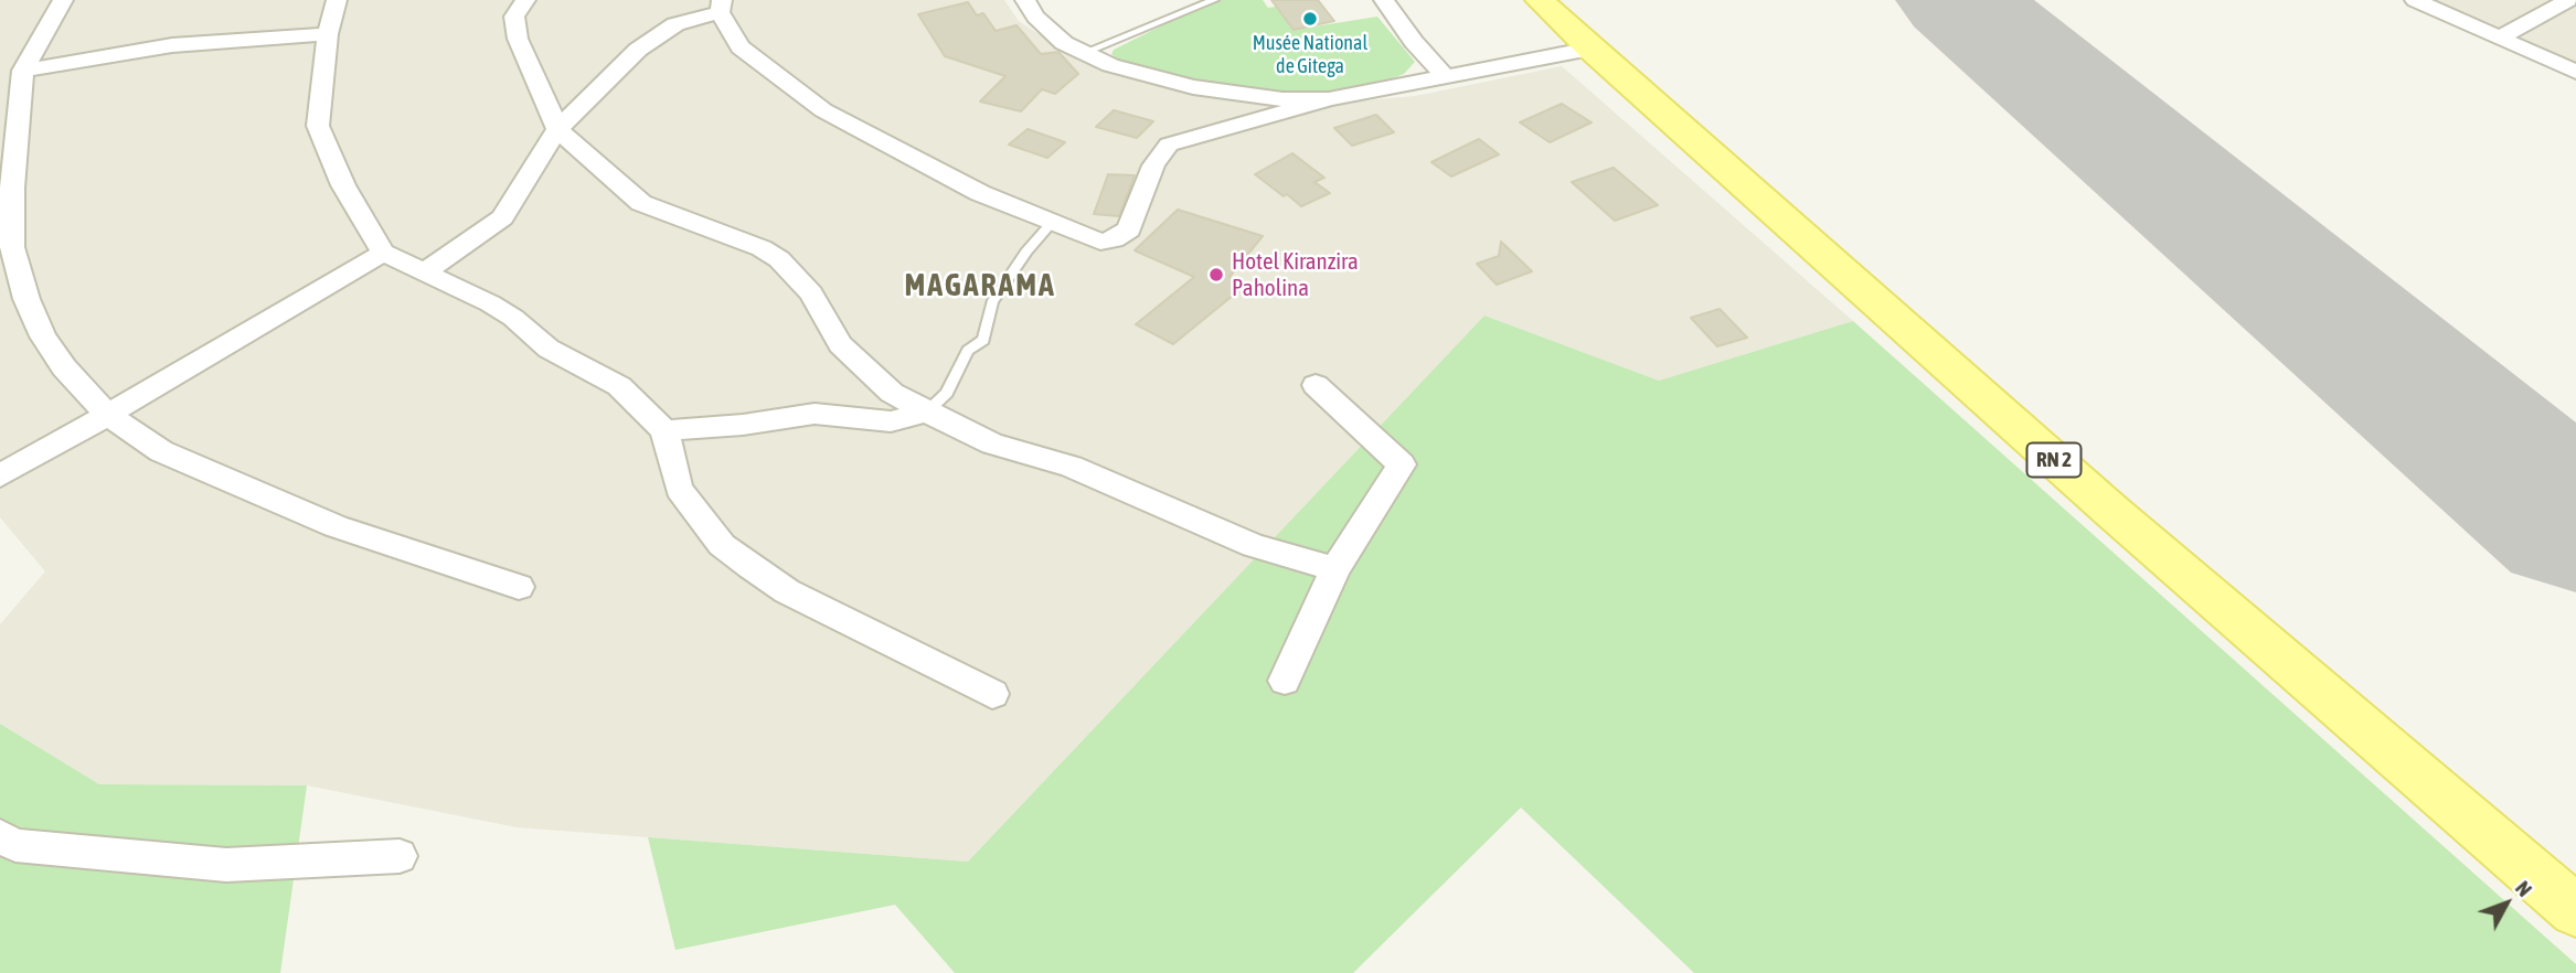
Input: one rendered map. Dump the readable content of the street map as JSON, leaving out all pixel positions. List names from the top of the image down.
{
  "streets": {
    "main road": ["RN 2"]
  },
  "districts": ["MAGARAMA"],
  "places": ["Musée National de Gitega", "Hotel Kiranzira Paholina"],
  "north": "top right"
}
